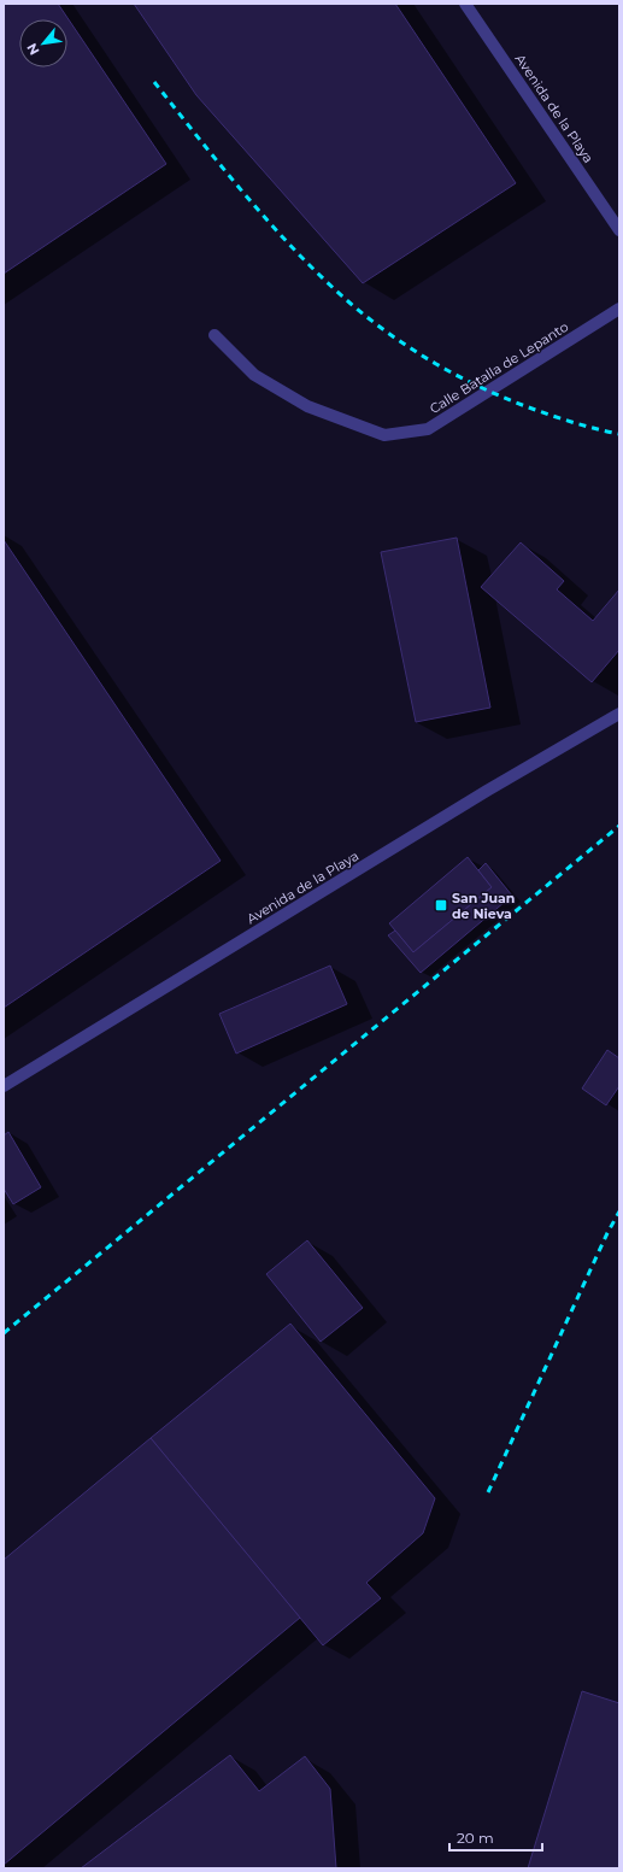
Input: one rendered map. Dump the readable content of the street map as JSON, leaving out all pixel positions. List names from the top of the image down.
{
  "streets": {
    "street": ["Avenida de la Playa", "Calle Batalla de Lepanto"]
  },
  "places": {
    "transit": ["San Juan de Nieva"]
  },
  "scale_bar": "20 m",
  "north": "bottom left"
}
